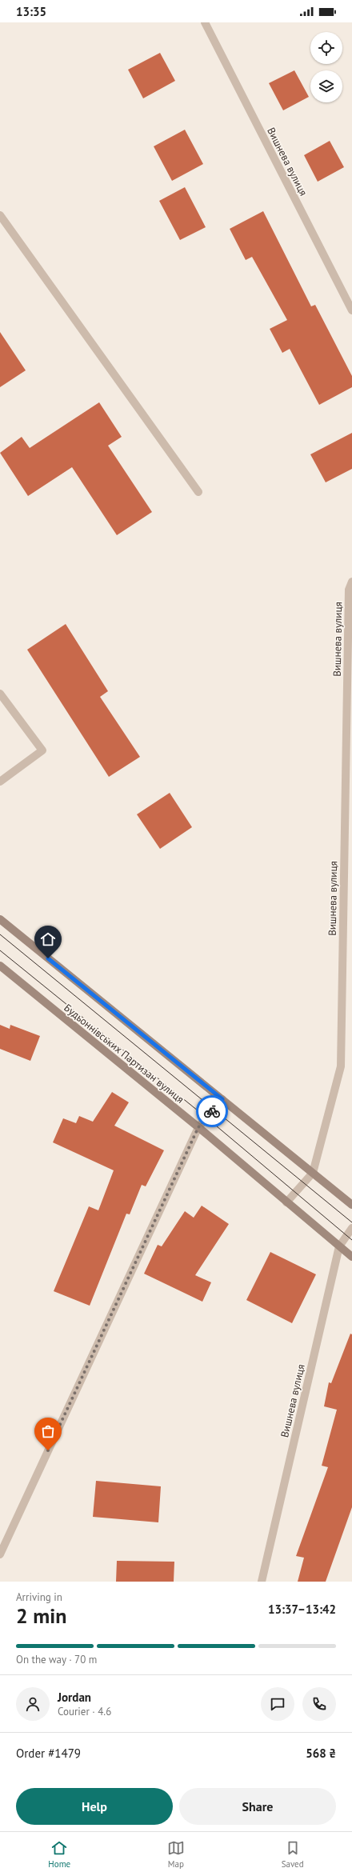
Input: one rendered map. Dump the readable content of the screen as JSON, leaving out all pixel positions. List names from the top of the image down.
{
  "streets": {
    "main road": ["Будьоннівських Партизан вулиця"],
    "street": ["Вишнева вулиця"]
  },
  "crossings": [
    ["Вишнева вулиця", "Будьоннівських Партизан вулиця"]
  ],
  "page": {
    "status": "13:35",
    "heading": ["2 min", "Arriving in", "13:37–13:42"],
    "panel": [
      "Jordan",
      "Courier · 4.6",
      "Order #1479",
      "568 ₴"
    ],
    "bar": "On the way · 70 m",
    "buttons": ["Help", "Share"],
    "tabs": ["Home", "Map", "Saved"]
  }
}
